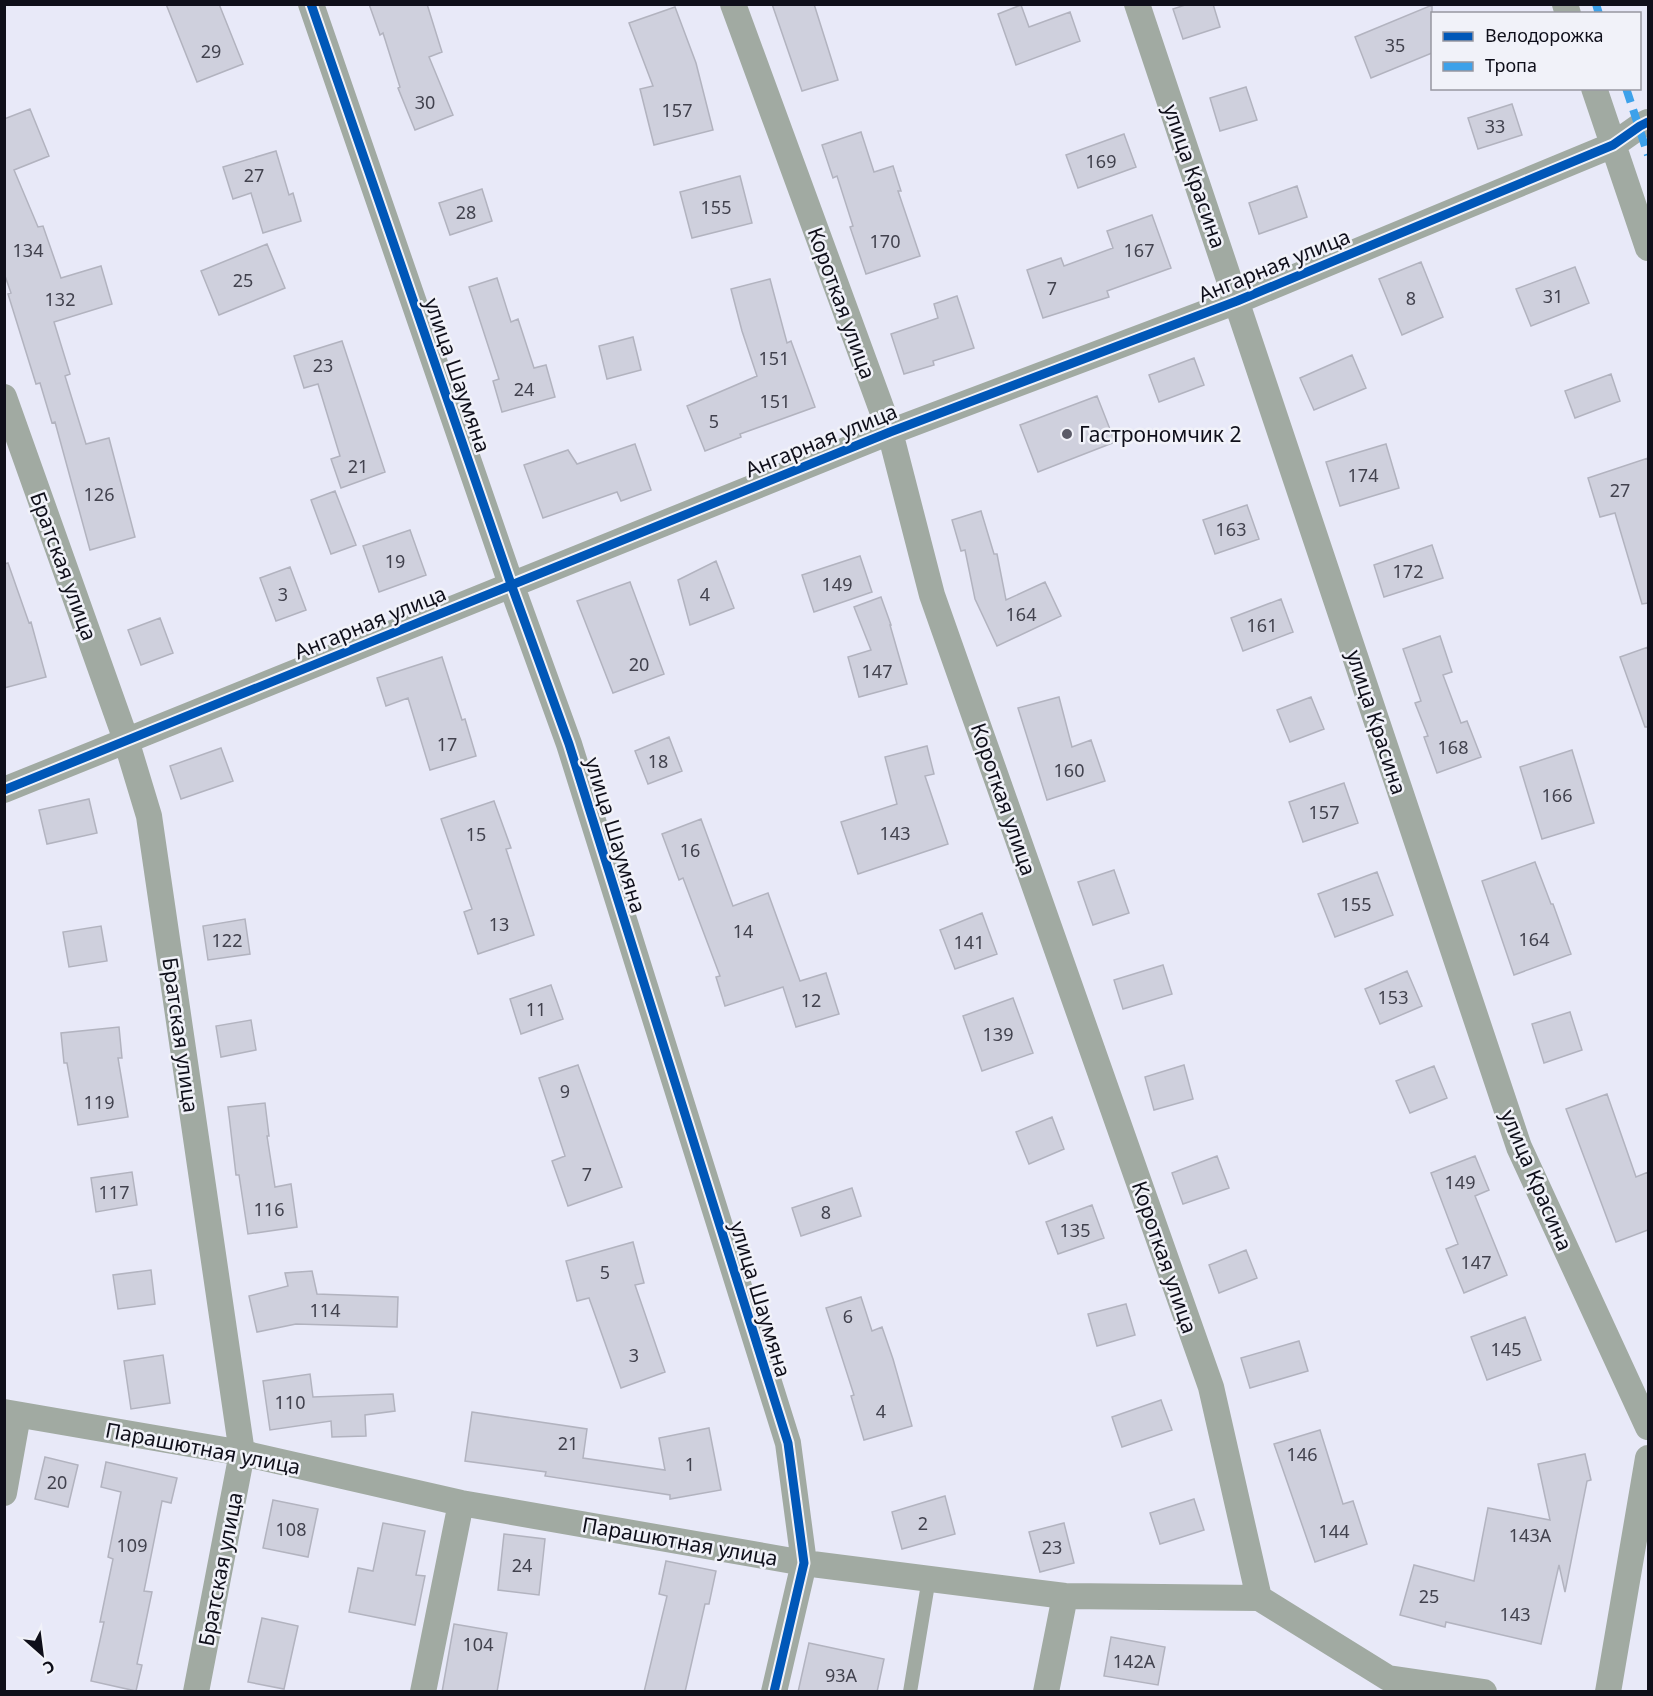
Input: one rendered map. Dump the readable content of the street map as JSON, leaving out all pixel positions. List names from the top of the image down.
{
  "streets": {
    "street": [
      "улица Красина",
      "Ангарная улица",
      "Короткая улица",
      "улица Шаумяна",
      "Братская улица",
      "Парашютная улица"
    ]
  },
  "crossings": [
    ["улица Красина", "Ангарная улица"],
    ["Ангарная улица", "Короткая улица"],
    ["Ангарная улица", "улица Шаумяна"],
    ["Ангарная улица", "Братская улица"],
    ["Короткая улица", "Парашютная улица"],
    ["улица Шаумяна", "Парашютная улица"],
    ["Братская улица", "Парашютная улица"]
  ],
  "places": ["Гастрономчик 2"],
  "house_numbers": [
    "35",
    "29",
    "30",
    "157",
    "33",
    "169",
    "27",
    "155",
    "28",
    "170",
    "134",
    "167",
    "25",
    "7",
    "31",
    "8",
    "132",
    "151",
    "23",
    "24",
    "151",
    "5",
    "21",
    "174",
    "27",
    "126",
    "163",
    "19",
    "172",
    "149",
    "3",
    "4",
    "164",
    "161",
    "20",
    "147",
    "17",
    "168",
    "18",
    "160",
    "166",
    "157",
    "143",
    "15",
    "16",
    "155",
    "13",
    "14",
    "164",
    "122",
    "141",
    "153",
    "12",
    "11",
    "139",
    "9",
    "119",
    "7",
    "149",
    "117",
    "116",
    "8",
    "135",
    "147",
    "5",
    "114",
    "6",
    "145",
    "3",
    "110",
    "4",
    "21",
    "146",
    "1",
    "20",
    "2",
    "108",
    "144",
    "143А",
    "109",
    "23",
    "24",
    "25",
    "143",
    "104",
    "142А",
    "93А"
  ],
  "legend": ["Велодорожка", "Тропа"],
  "north": "bottom right"
}
